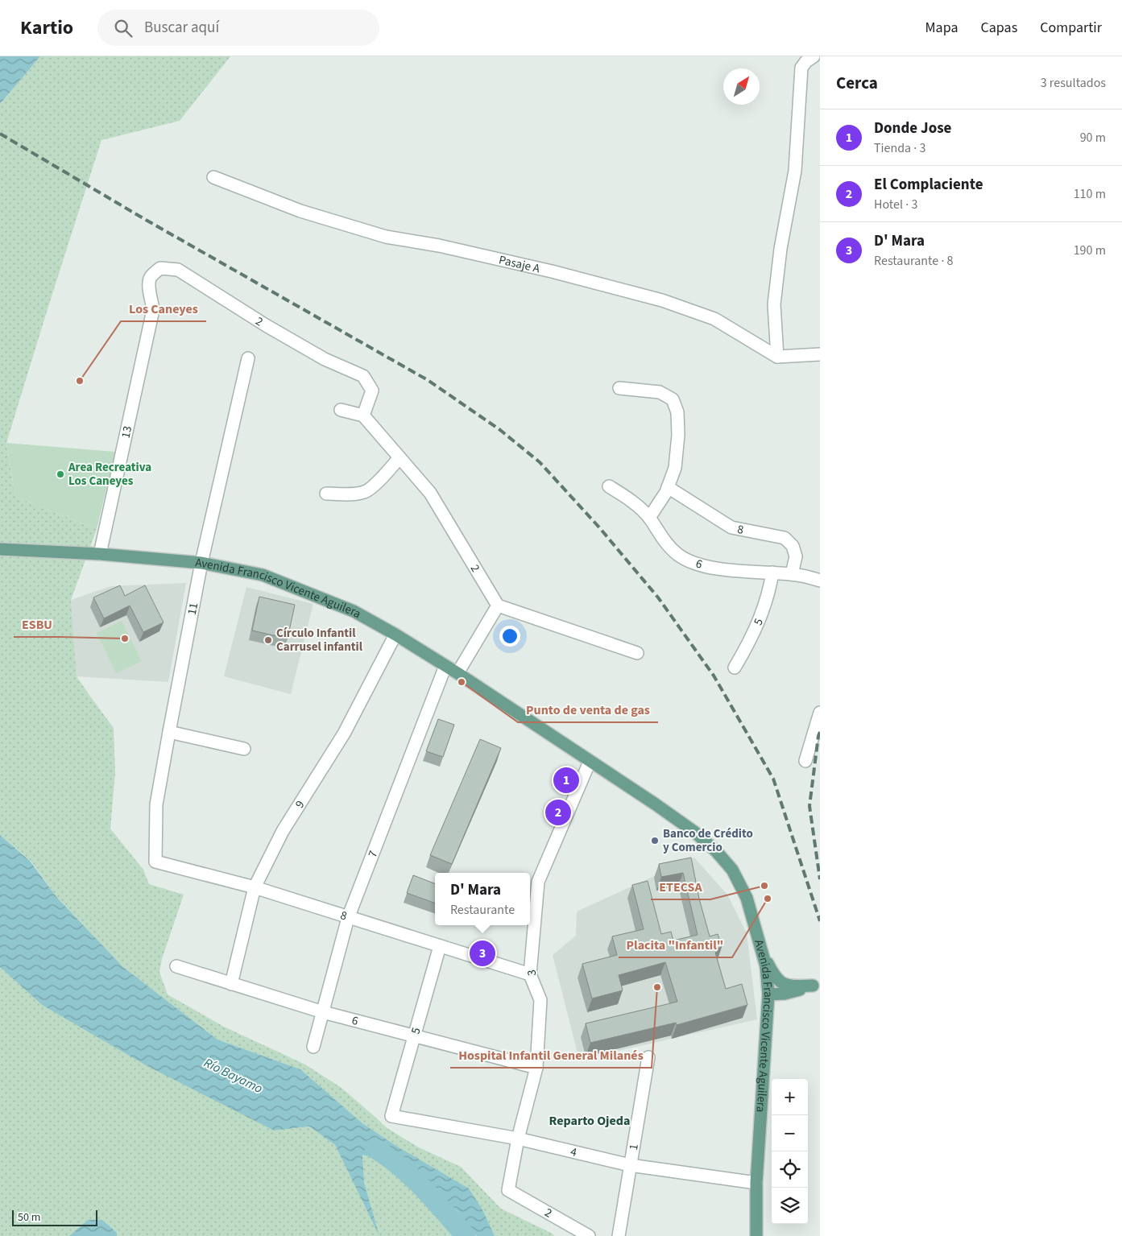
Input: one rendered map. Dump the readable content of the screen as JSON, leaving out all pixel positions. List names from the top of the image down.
{
  "streets": {
    "main road": ["Avenida Francisco Vicente Aguilera"],
    "street": [
      "Pasaje A",
      "2",
      "13",
      "8",
      "6",
      "11",
      "5",
      "9",
      "7",
      "3",
      "1",
      "4"
    ]
  },
  "crossings": [
    ["2", "13"],
    ["2", "3"],
    ["13", "Avenida Francisco Vicente Aguilera"],
    ["8", "6"],
    ["8", "11"],
    ["8", "5"],
    ["8", "9"],
    ["8", "7"],
    ["8", "3"],
    ["6", "5"],
    ["6", "9"],
    ["6", "7"],
    ["6", "3"],
    ["Avenida Francisco Vicente Aguilera", "11"],
    ["Avenida Francisco Vicente Aguilera", "9"],
    ["Avenida Francisco Vicente Aguilera", "7"],
    ["Avenida Francisco Vicente Aguilera", "3"],
    ["Avenida Francisco Vicente Aguilera", "4"],
    ["5", "4"],
    ["3", "4"],
    ["1", "4"]
  ],
  "districts": ["Reparto Ojeda"],
  "water": ["Río Bayamo"],
  "places": [
    "Los Caneyes",
    "Area Recreativa Los Caneyes",
    "ESBU",
    "Círculo Infantil Carrusel infantil",
    "Punto de venta de gas",
    "Banco de Crédito y Comercio",
    "ETECSA",
    "Placita \"Infantil\"",
    "Hospital Infantil General Milanés"
  ],
  "scale_bar": "50 m",
  "north": "top right",
  "page": {
    "header": "Kartio",
    "search": "Buscar aquí",
    "nav": ["Mapa", "Capas", "Compartir"],
    "heading": ["Cerca", "3 resultados"],
    "list": [
      {
        "mark": "1",
        "name": "Donde Jose",
        "note": "Tienda · 3",
        "value": "90 m"
      },
      {
        "mark": "2",
        "name": "El Complaciente",
        "note": "Hotel · 3",
        "value": "110 m"
      },
      {
        "mark": "3",
        "name": "D' Mara",
        "note": "Restaurante · 8",
        "value": "190 m"
      }
    ],
    "pins": ["1", "2", "3"],
    "popup": ["D' Mara", "Restaurante"],
    "map_buttons": ["+", "−"],
    "scale": "50 m"
  }
}
